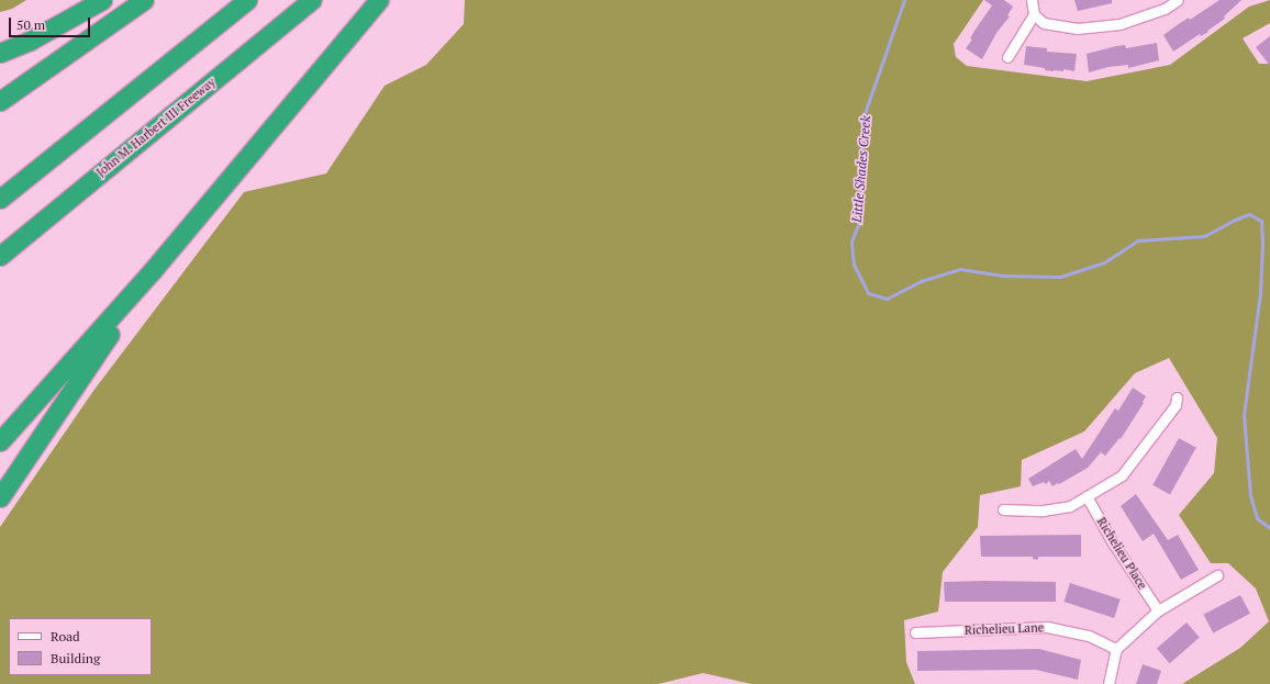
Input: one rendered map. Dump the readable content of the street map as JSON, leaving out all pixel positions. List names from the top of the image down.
{
  "streets": {
    "highway": ["John M. Harbert III Freeway"],
    "street": ["Richelieu Place", "Richelieu Lane"]
  },
  "water": ["Little Shades Creek"],
  "legend": ["Road", "Building"],
  "scale_bar": "50 m"
}
